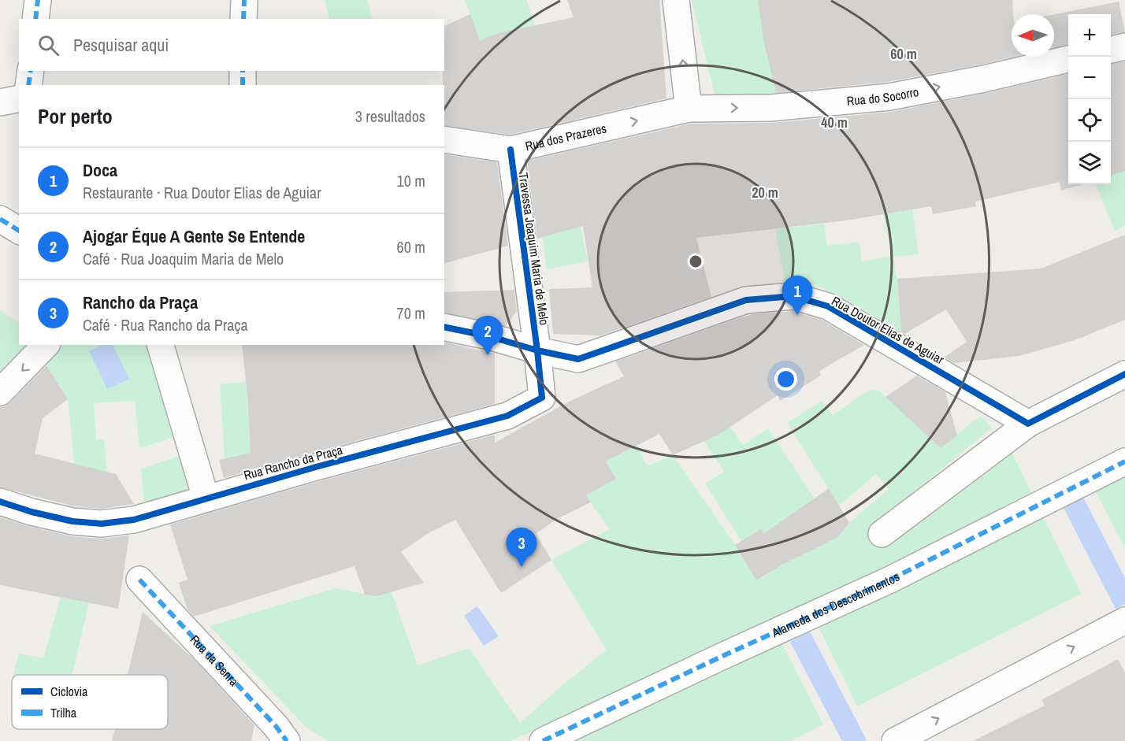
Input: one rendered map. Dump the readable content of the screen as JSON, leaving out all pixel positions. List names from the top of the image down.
{
  "streets": {
    "street": [
      "Rua do Socorro",
      "Rua dos Prazeres",
      "Travessa Joaquim Maria de Melo",
      "Rua Doutor Elias de Aguiar",
      "Rua Rancho da Praça",
      "Alameda dos Descobrimentos",
      "Rua da Senra"
    ]
  },
  "crossings": [
    ["Rua do Socorro", "Rua dos Prazeres"],
    ["Rua dos Prazeres", "Travessa Joaquim Maria de Melo"],
    ["Travessa Joaquim Maria de Melo", "Rua Doutor Elias de Aguiar"],
    ["Travessa Joaquim Maria de Melo", "Rua Rancho da Praça"],
    ["Rua Doutor Elias de Aguiar", "Rua Rancho da Praça"]
  ],
  "one_way": ["Rua do Socorro", "Rua dos Prazeres"],
  "legend": ["Ciclovia", "Trilha"],
  "north": "left",
  "page": {
    "map_buttons": ["+", "−"],
    "search": "Pesquisar aqui",
    "heading": ["Por perto", "3 resultados"],
    "list": [
      {
        "mark": "1",
        "name": "Doca",
        "note": "Restaurante · Rua Doutor Elias de Aguiar",
        "value": "10 m"
      },
      {
        "mark": "2",
        "name": "Ajogar Éque A Gente Se Entende",
        "note": "Café · Rua Joaquim Maria de Melo",
        "value": "60 m"
      },
      {
        "mark": "3",
        "name": "Rancho da Praça",
        "note": "Café · Rua Rancho da Praça",
        "value": "70 m"
      }
    ],
    "pins": ["1", "2", "3"]
  },
  "rings": ["60 m", "40 m", "20 m"]
}
